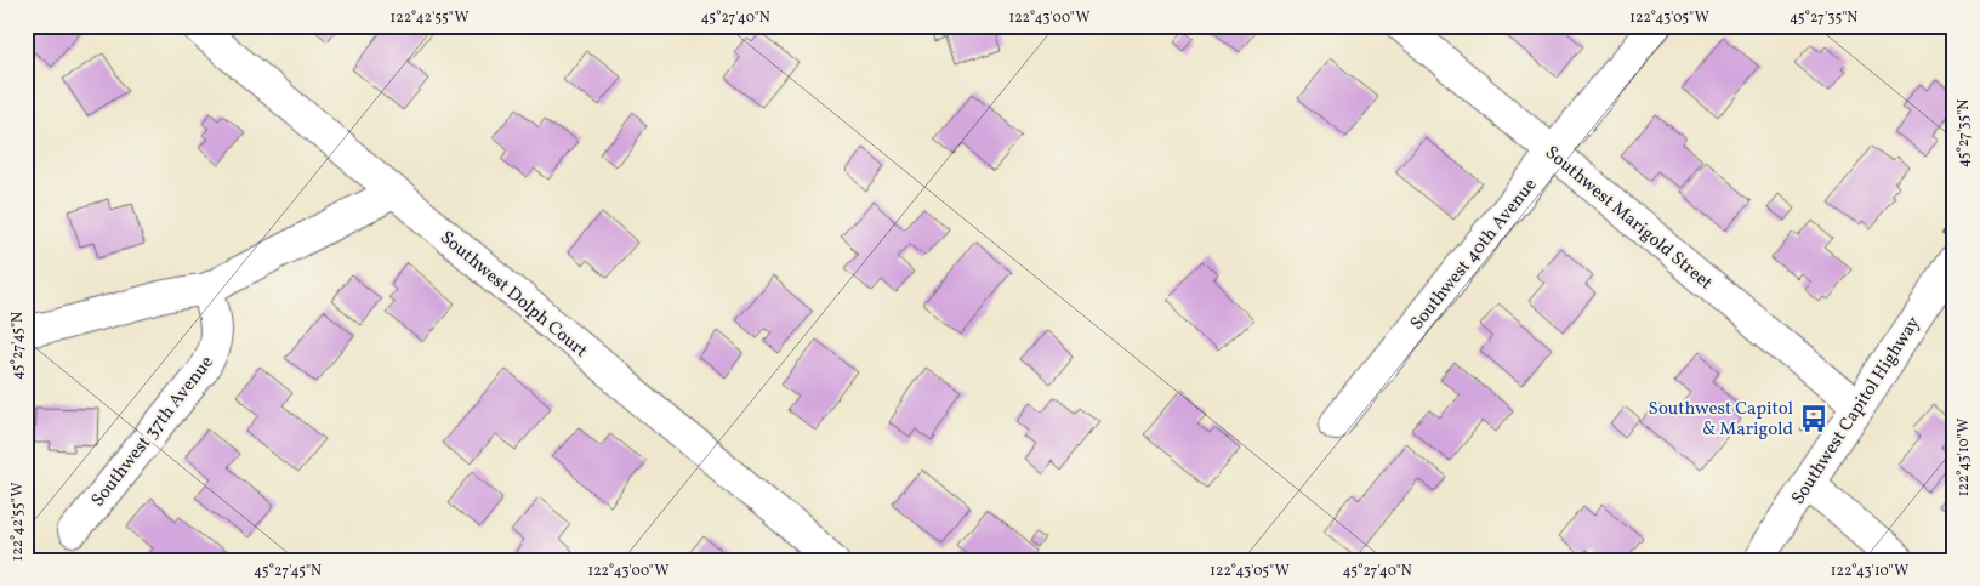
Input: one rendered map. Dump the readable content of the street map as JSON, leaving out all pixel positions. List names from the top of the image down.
{
  "streets": {
    "street": [
      "Southwest Marigold Street",
      "Southwest 40th Avenue",
      "Southwest Dolph Court",
      "Southwest Capitol Highway",
      "Southwest 37th Avenue"
    ]
  },
  "crossings": [
    ["Southwest Marigold Street", "Southwest 40th Avenue"],
    ["Southwest Marigold Street", "Southwest Capitol Highway"]
  ],
  "places": {
    "bus stop": ["Southwest Capitol & Marigold"]
  },
  "coordinates": [
    "122°42'55\"W",
    "45°27'40\"N",
    "122°43'00\"W",
    "122°43'05\"W",
    "45°27'35\"N",
    "45°27'45\"N",
    "122°43'10\"W"
  ]
}
